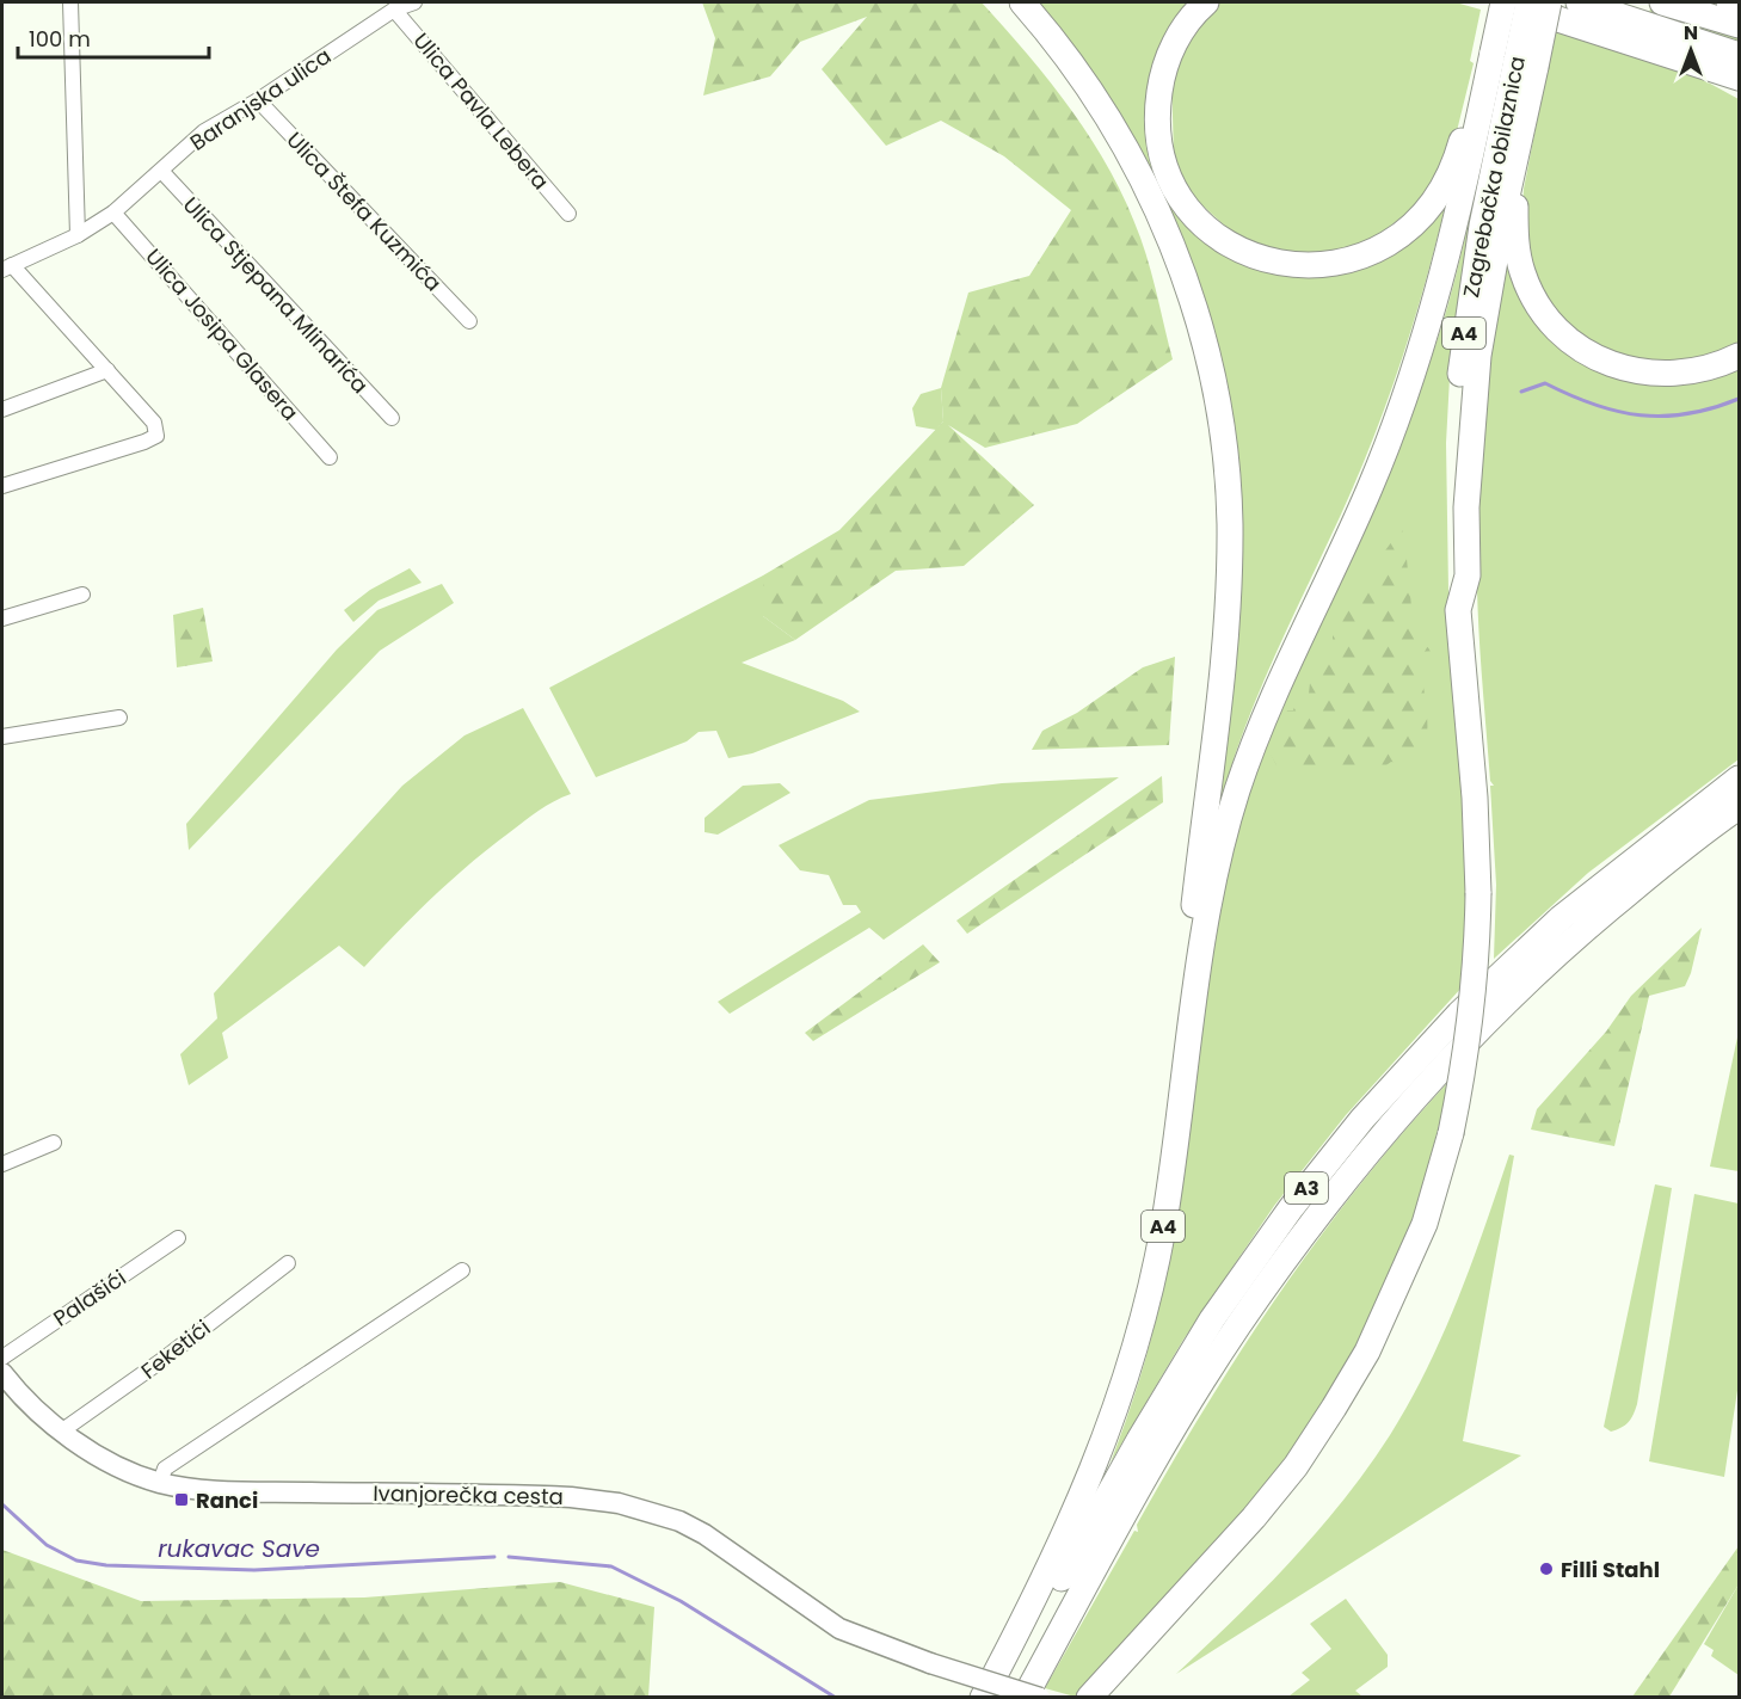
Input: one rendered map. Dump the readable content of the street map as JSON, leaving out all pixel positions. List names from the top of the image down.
{
  "streets": {
    "highway": ["Zagrebačka obilaznica", "A4", "A3"],
    "main road": ["Ivanjorečka cesta"],
    "street": [
      "Baranjska ulica",
      "Ulica Pavla Lebera",
      "Ulica Štefa Kuzmića",
      "Ulica Stjepana Mlinarića",
      "Ulica Josipa Glasera",
      "Palašići",
      "Feketići"
    ]
  },
  "crossings": [
    ["Baranjska ulica", "Ulica Pavla Lebera"],
    ["Baranjska ulica", "Ulica Štefa Kuzmića"],
    ["Baranjska ulica", "Ulica Stjepana Mlinarića"],
    ["Baranjska ulica", "Ulica Josipa Glasera"],
    ["Feketići", "Ivanjorečka cesta"]
  ],
  "water": ["rukavac Save"],
  "places": {
    "transit": ["Ranci"],
    "other": ["Filli Stahl"]
  },
  "scale_bar": "100 m",
  "north": "top"
}
